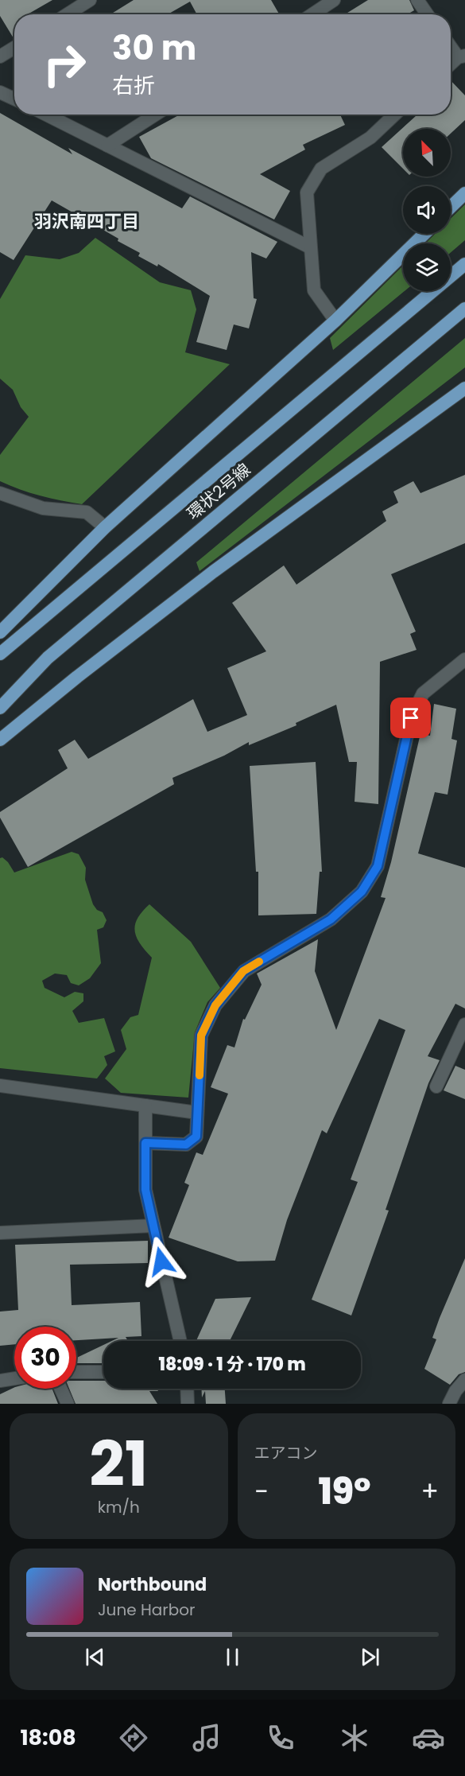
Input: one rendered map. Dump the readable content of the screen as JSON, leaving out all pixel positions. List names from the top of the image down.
{
  "streets": {
    "main road": ["環状2号線"]
  },
  "districts": ["羽沢南四丁目"],
  "north": "top left",
  "page": {
    "turn": ["30 m", "右折"],
    "limit": "30",
    "trip": "18:09 · 1 分 · 170 m",
    "tile": [
      ["21", "km/h"],
      "エアコン"
    ],
    "heat": ["−", "19°", "+"],
    "song": ["Northbound", "June Harbor"],
    "tabs": "18:08"
  }
}
